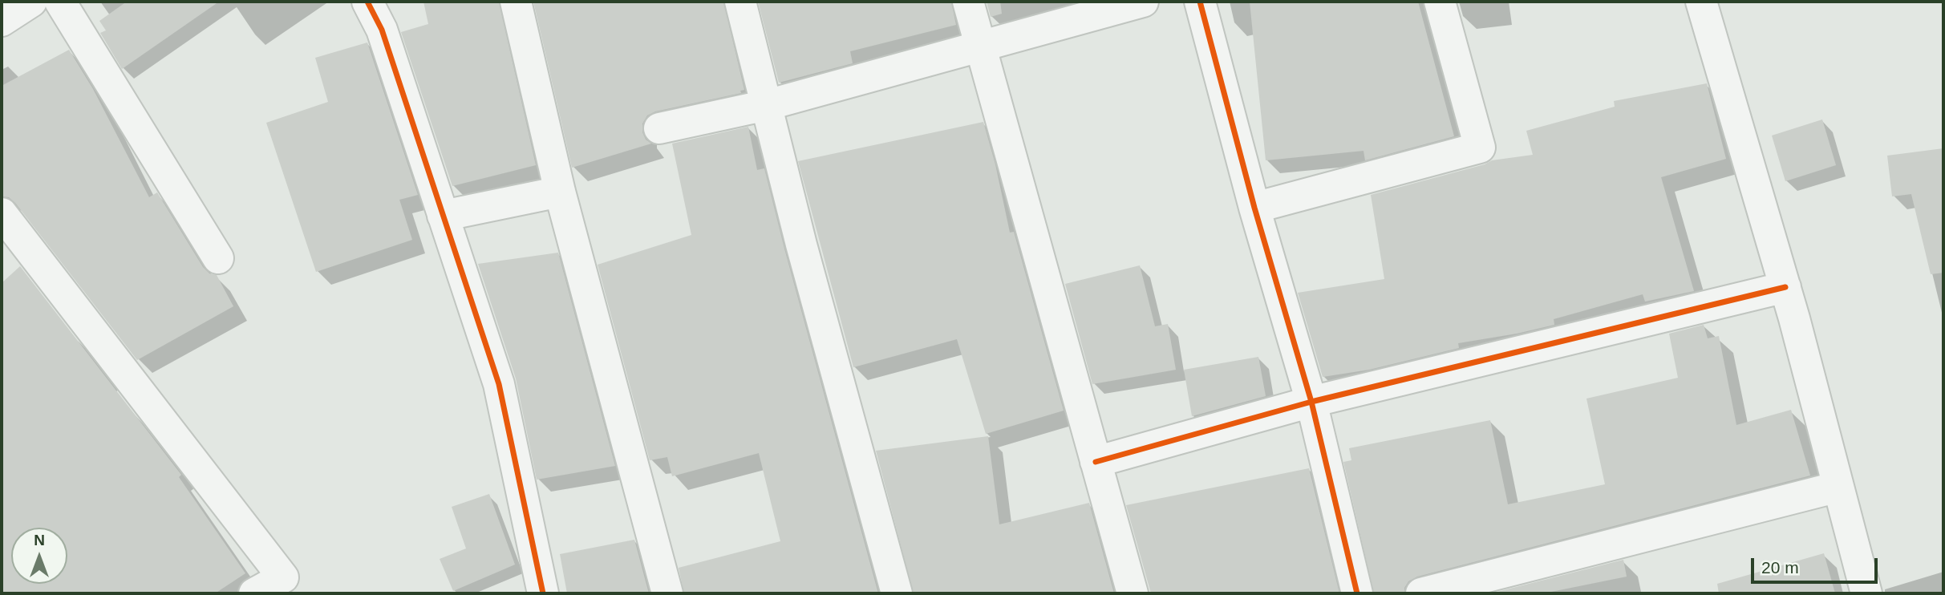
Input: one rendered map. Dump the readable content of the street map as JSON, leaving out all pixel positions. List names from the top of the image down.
{
  "scale_bar": "20 m",
  "north": "top"
}
